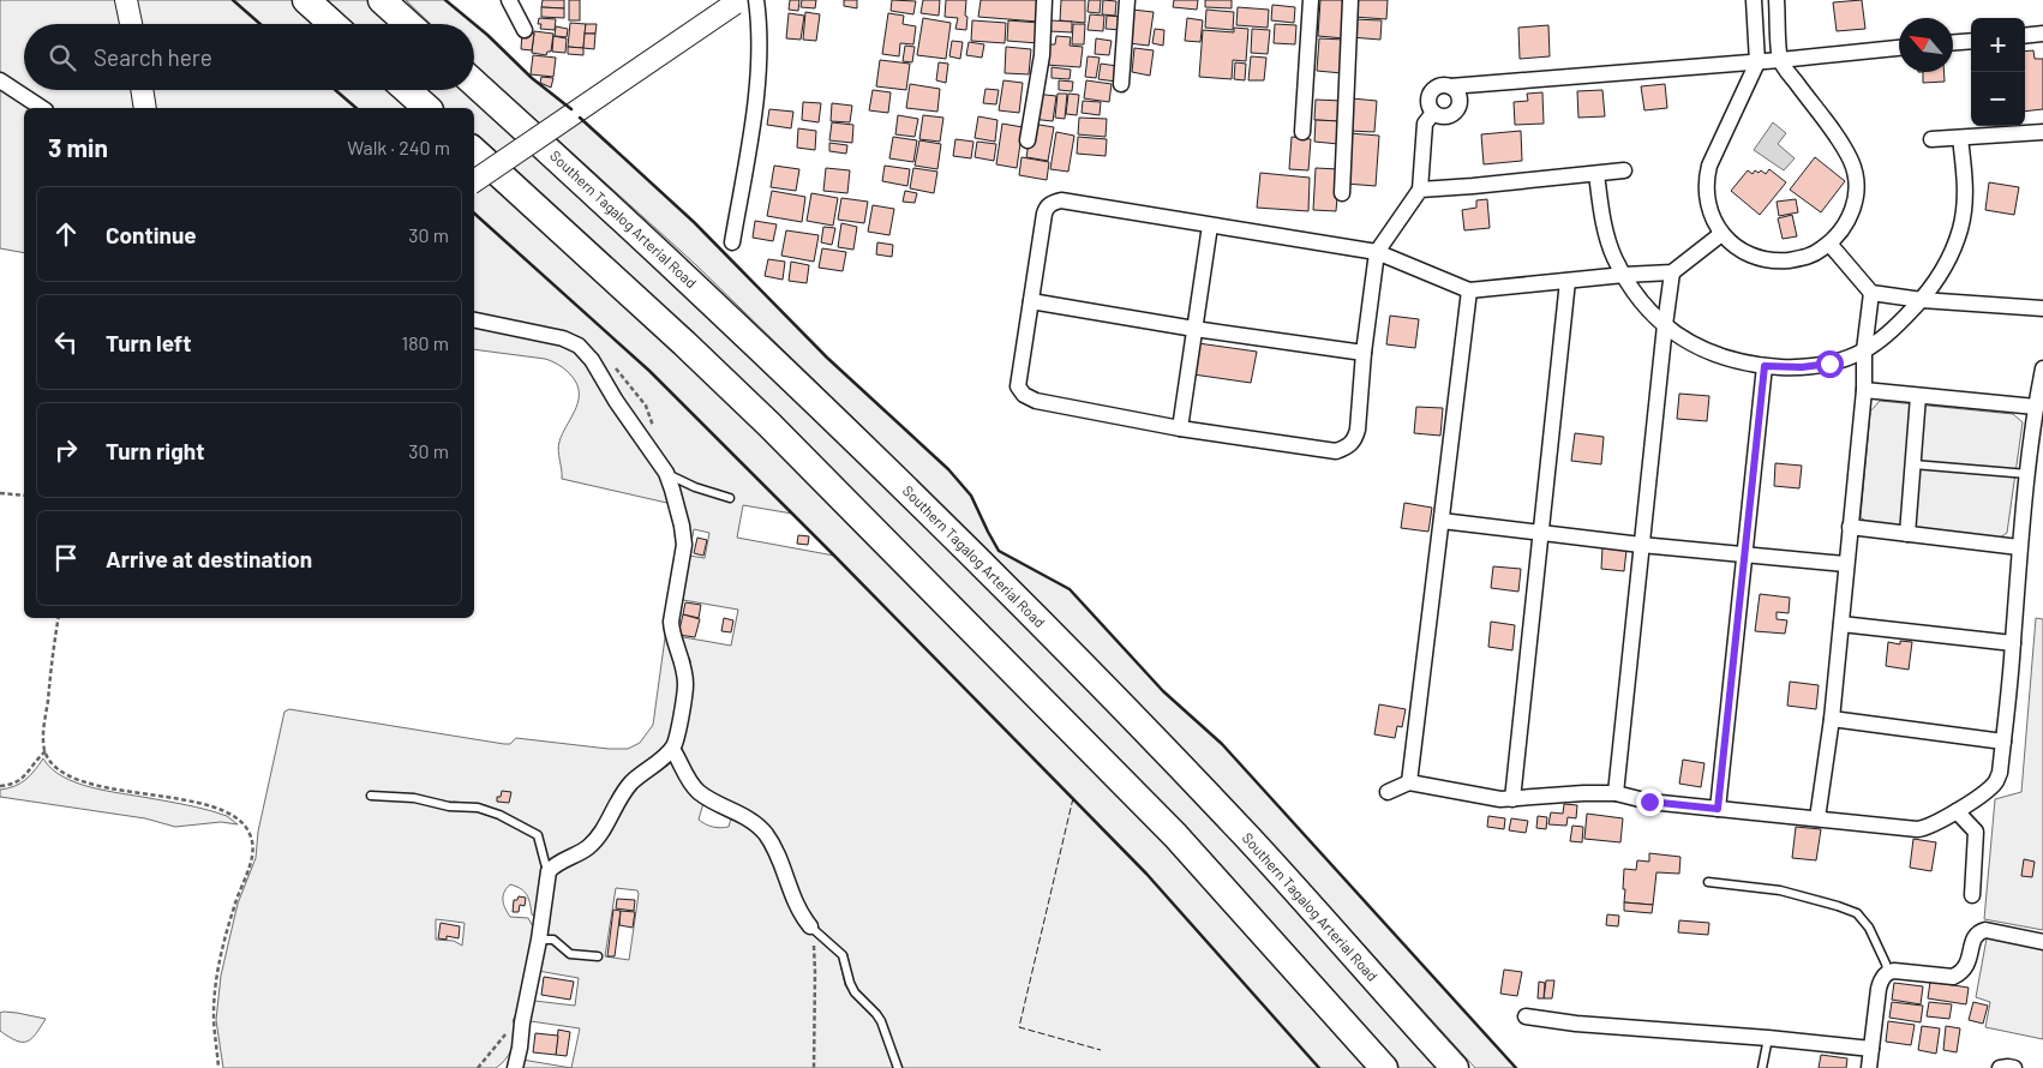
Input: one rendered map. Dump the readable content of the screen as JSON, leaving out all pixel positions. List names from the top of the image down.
{
  "streets": {
    "highway": ["Southern Tagalog Arterial Road"]
  },
  "north": "top left",
  "page": {
    "map_buttons": ["+", "−"],
    "search": "Search here",
    "heading": ["3 min", "Walk · 240 m"],
    "list": [
      ["Continue", "30 m"],
      ["Turn left", "180 m"],
      ["Turn right", "30 m"],
      "Arrive at destination"
    ]
  }
}
